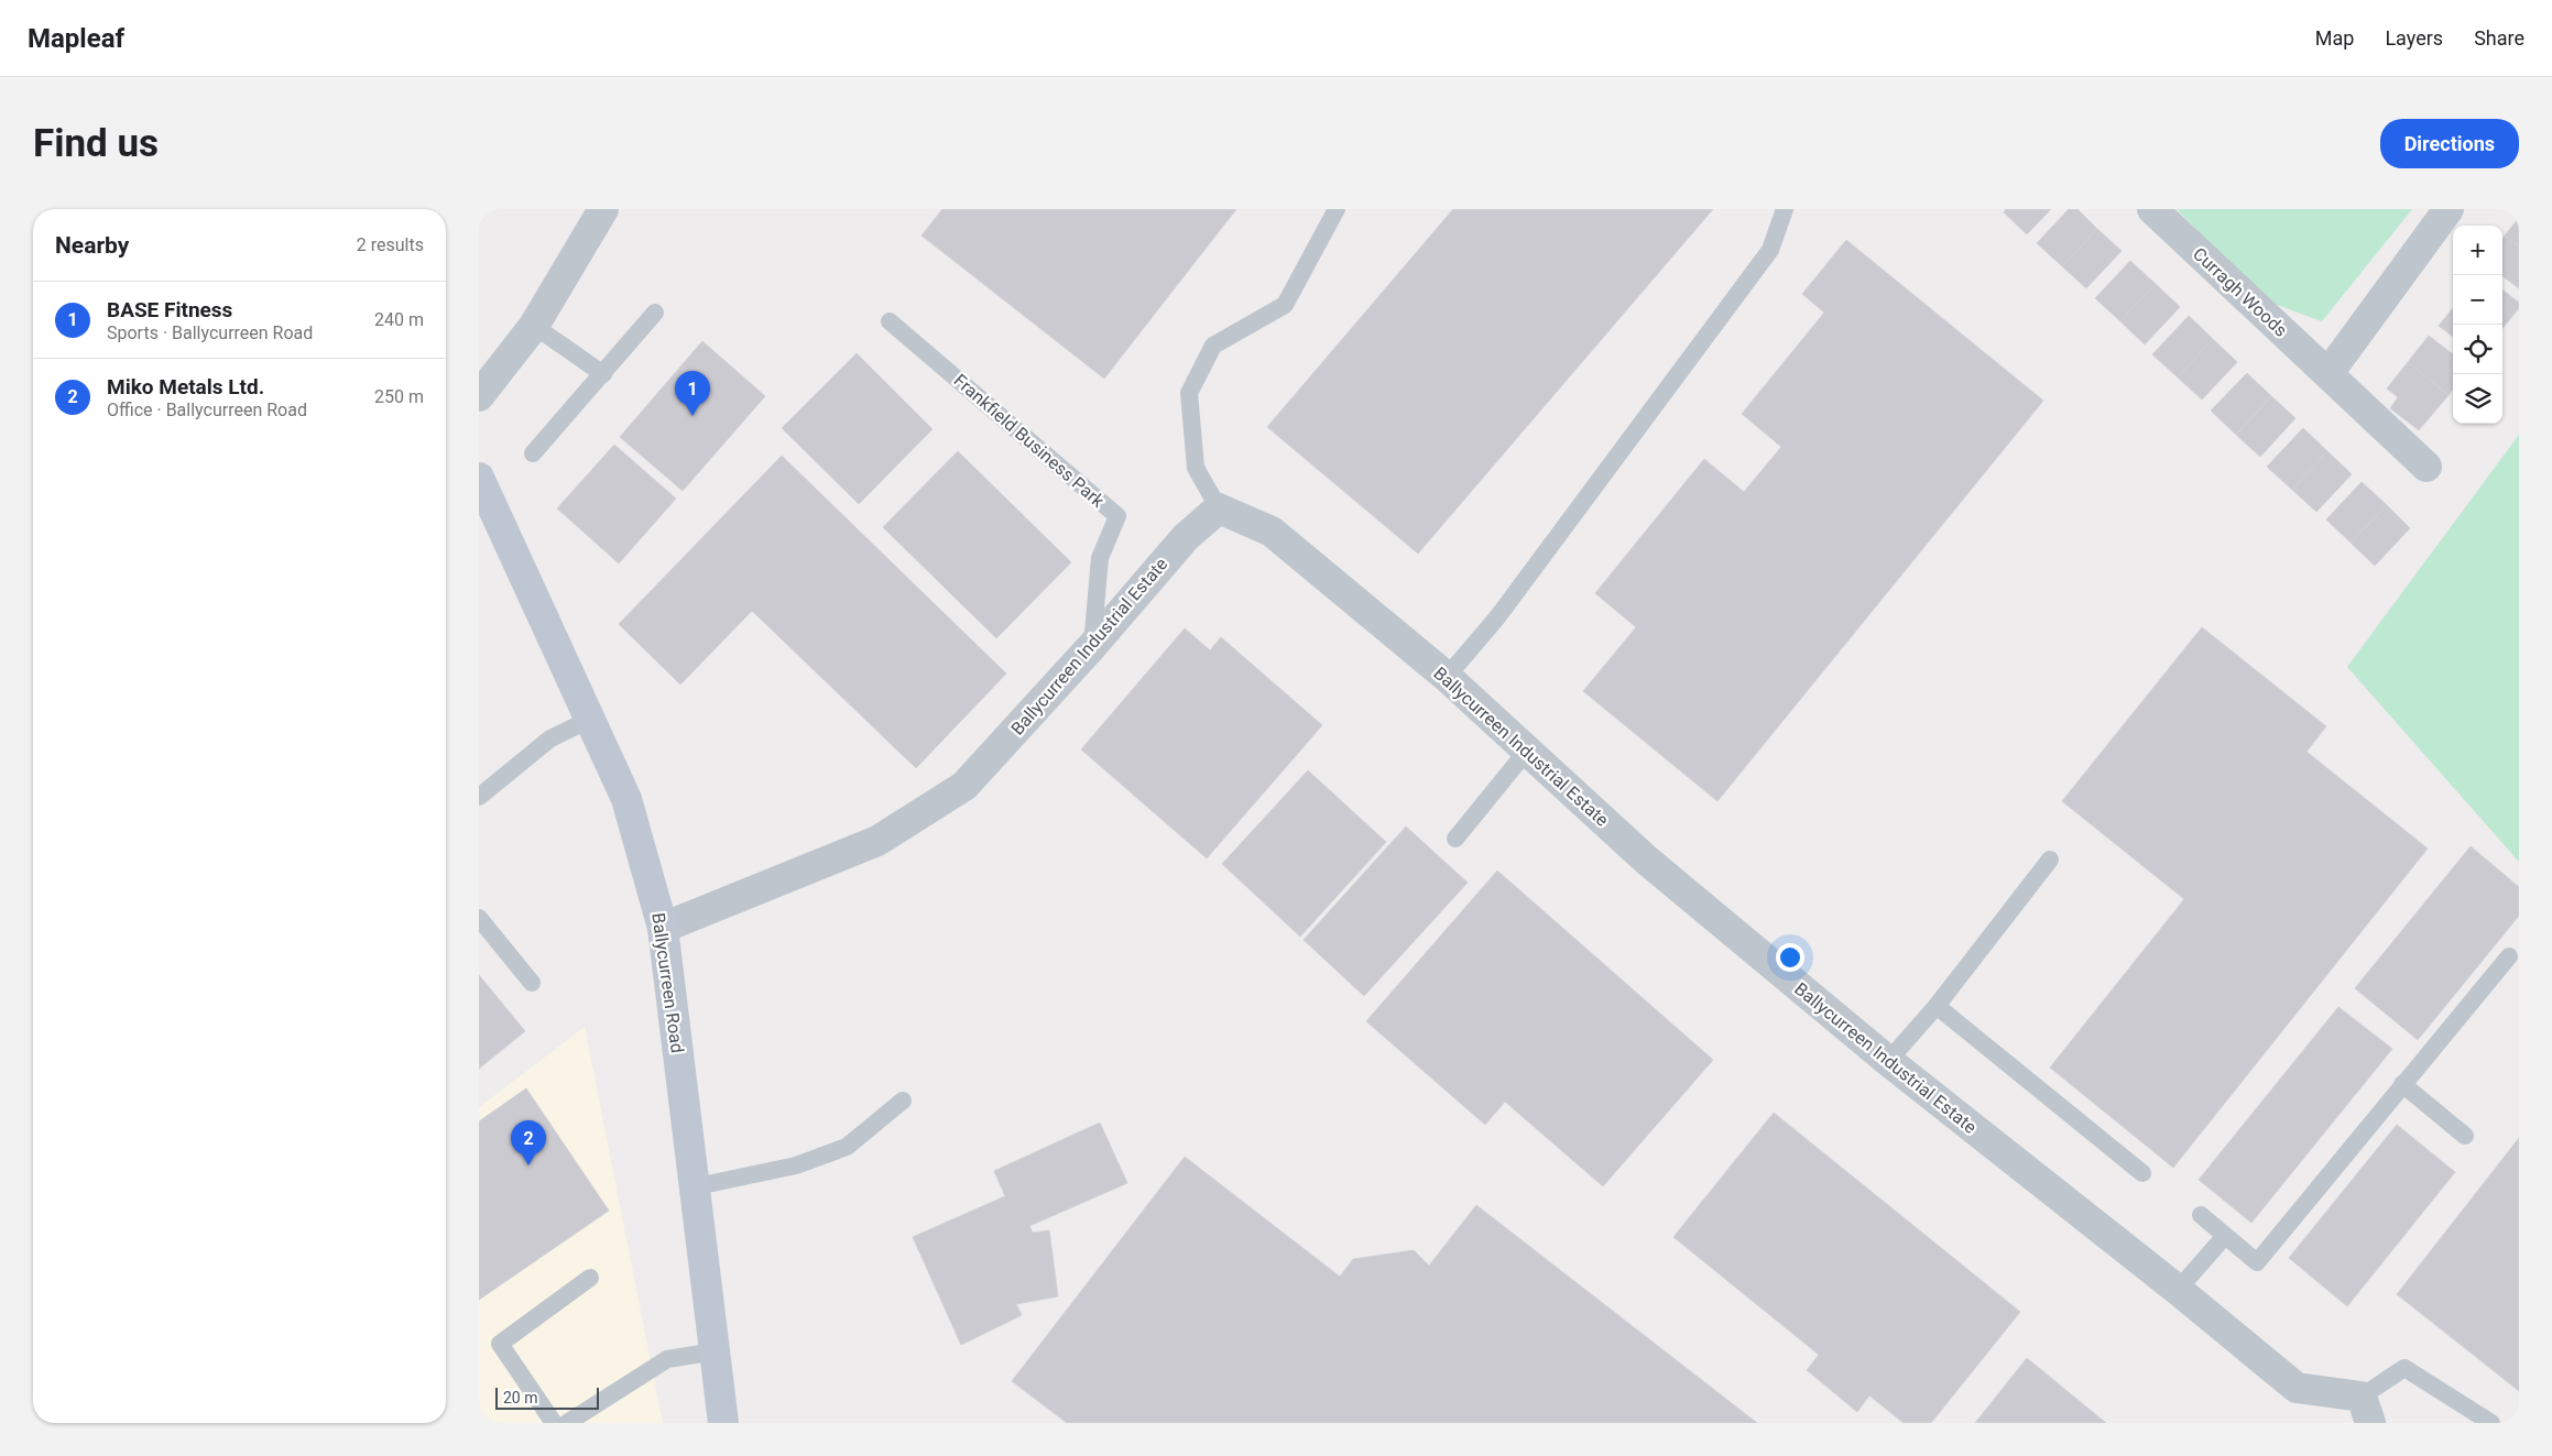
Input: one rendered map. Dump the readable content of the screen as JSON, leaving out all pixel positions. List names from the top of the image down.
{
  "streets": {
    "main road": ["Ballycurreen Road"],
    "street": ["Curragh Woods", "Ballycurreen Industrial Estate"],
    "lane": ["Frankfield Business Park"]
  },
  "crossings": [
    ["Frankfield Business Park", "Ballycurreen Industrial Estate"],
    ["Ballycurreen Industrial Estate", "Ballycurreen Road"]
  ],
  "scale_bar": "20 m",
  "page": {
    "header": "Mapleaf",
    "nav": ["Map", "Layers", "Share"],
    "buttons": "Directions",
    "title": "Find us",
    "heading": ["Nearby", "2 results"],
    "map_buttons": ["+", "−"],
    "list": [
      {
        "mark": "1",
        "name": "BASE Fitness",
        "note": "Sports · Ballycurreen Road",
        "value": "240 m"
      },
      {
        "mark": "2",
        "name": "Miko Metals Ltd.",
        "note": "Office · Ballycurreen Road",
        "value": "250 m"
      }
    ],
    "pins": ["1", "2"],
    "scale": "20 m"
  }
}
